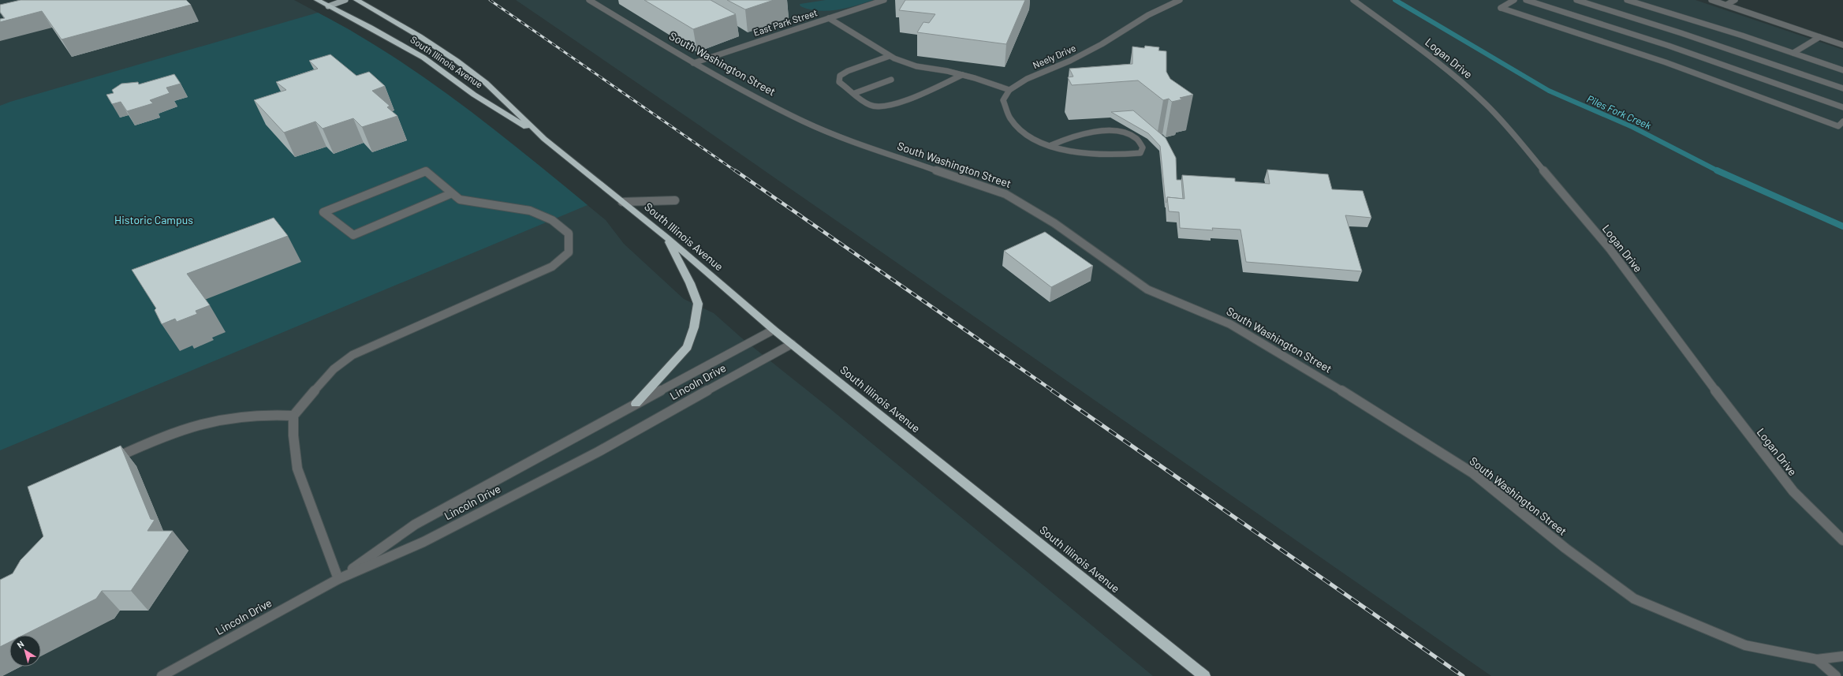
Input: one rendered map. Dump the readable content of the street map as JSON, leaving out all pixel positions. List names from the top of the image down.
{
  "streets": {
    "highway": ["South Illinois Avenue"],
    "street": [
      "East Park Street",
      "Neely Drive",
      "Logan Drive",
      "South Washington Street",
      "Lincoln Drive"
    ]
  },
  "crossings": [
    ["East Park Street", "South Washington Street"],
    ["South Illinois Avenue", "Lincoln Drive"]
  ],
  "water": ["Piles Fork Creek"],
  "parks": ["Historic Campus"],
  "north": "top left"
}
